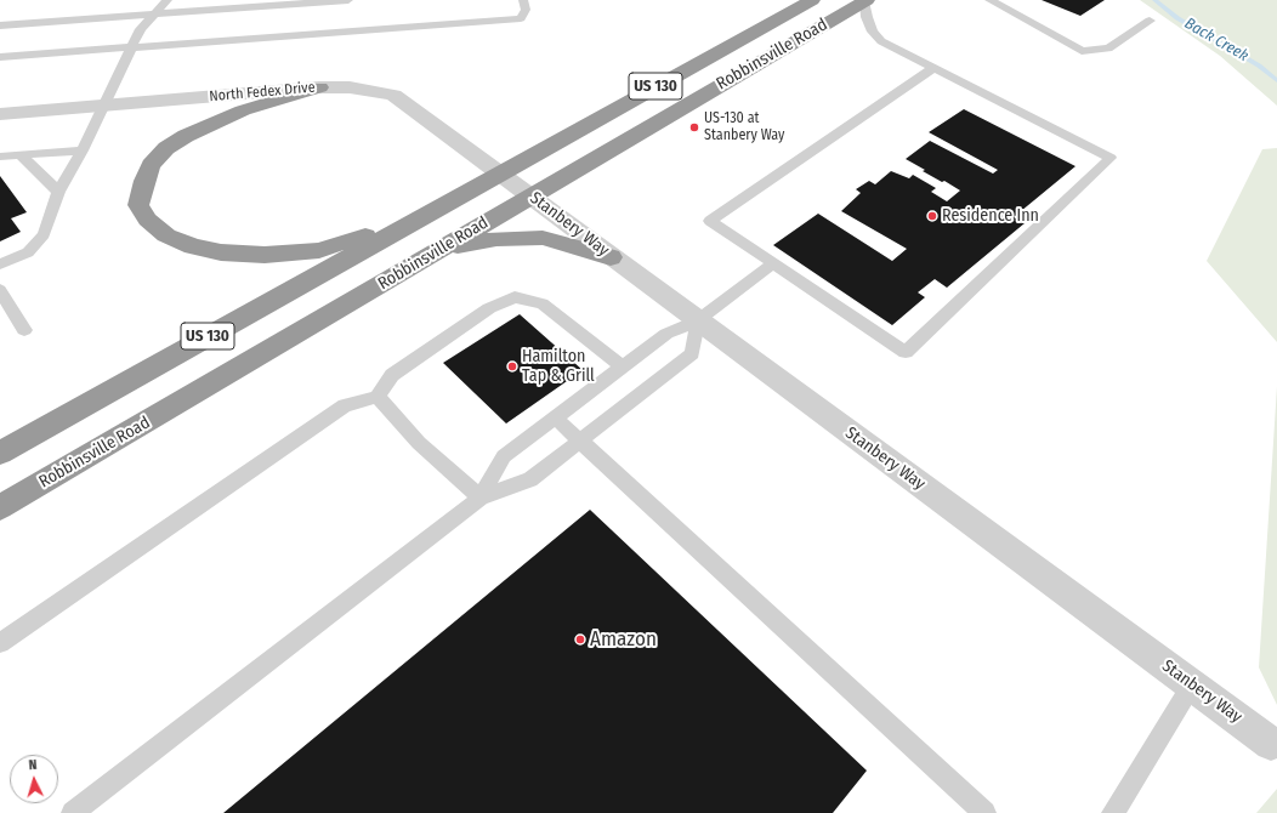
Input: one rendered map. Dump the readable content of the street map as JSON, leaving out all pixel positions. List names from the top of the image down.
{
  "streets": {
    "highway": ["Robbinsville Road", "US 130"],
    "street": ["North Fedex Drive", "Stanbery Way"]
  },
  "crossings": [
    ["Robbinsville Road", "North Fedex Drive"],
    ["Robbinsville Road", "Stanbery Way"],
    ["North Fedex Drive", "Stanbery Way"]
  ],
  "water": ["Back Creek"],
  "places": [
    "US-130 at Stanbery Way",
    "Residence Inn",
    "Hamilton Tap & Grill",
    "Amazon"
  ],
  "north": "top"
}
